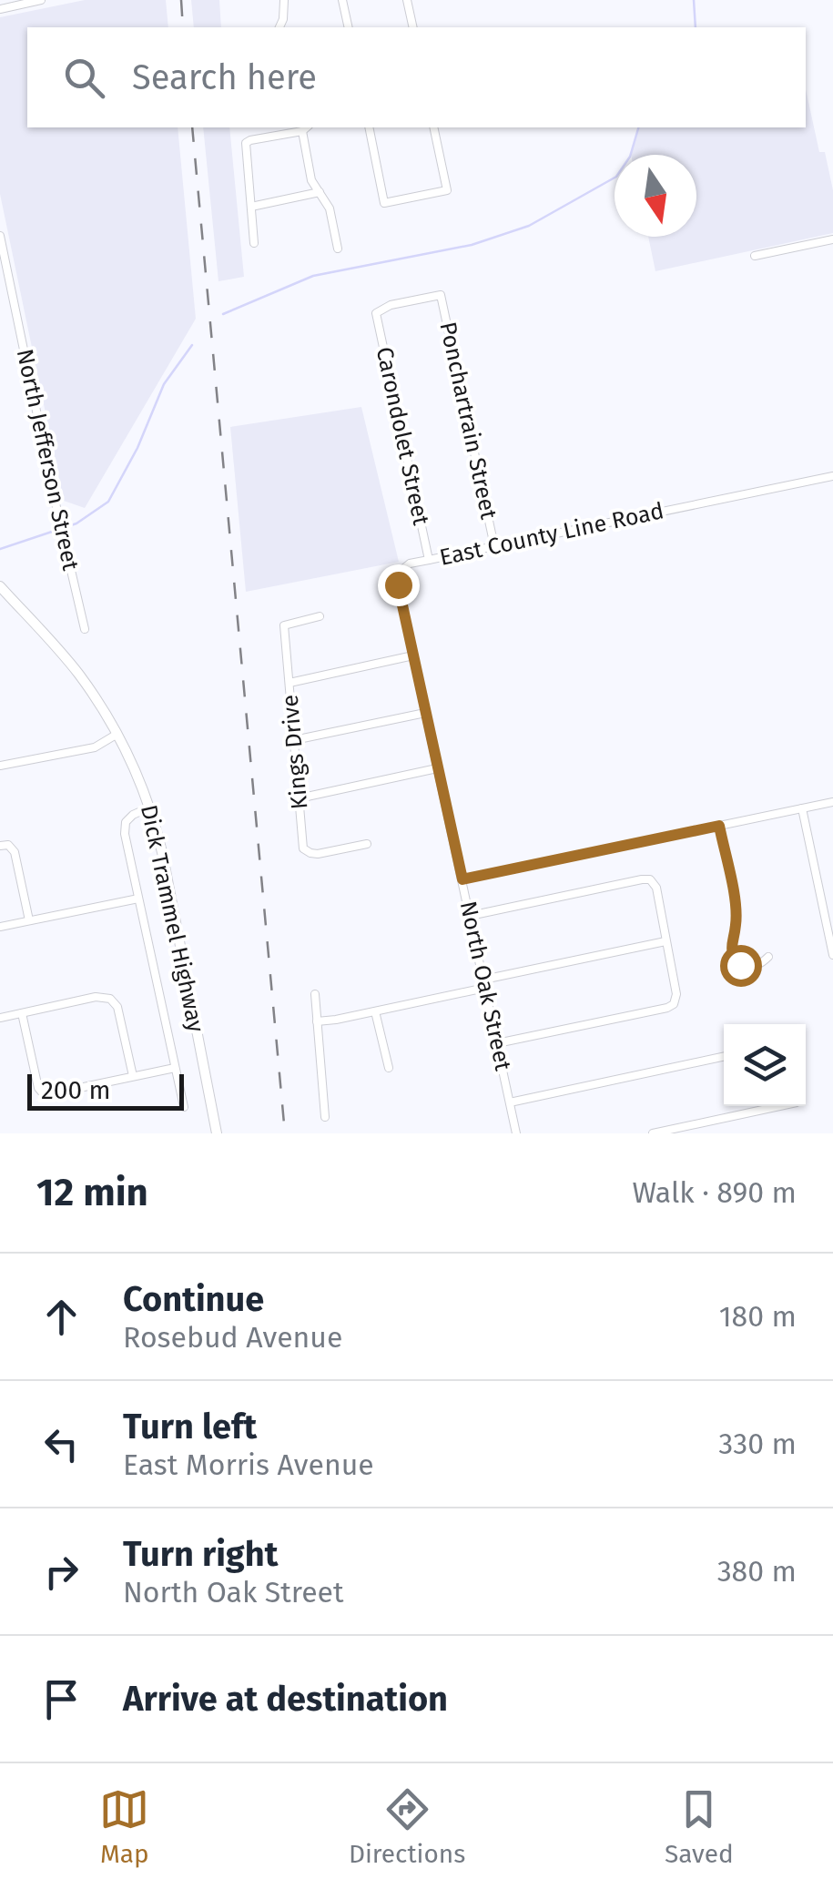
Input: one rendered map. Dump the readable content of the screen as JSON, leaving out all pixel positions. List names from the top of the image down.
{
  "streets": {
    "main road": ["Dick Trammel Highway"],
    "street": [
      "Ponchartrain Street",
      "Carondolet Street",
      "North Jefferson Street",
      "East County Line Road",
      "Kings Drive",
      "North Oak Street"
    ]
  },
  "crossings": [
    ["Ponchartrain Street", "Carondolet Street"],
    ["Ponchartrain Street", "East County Line Road"],
    ["Carondolet Street", "East County Line Road"],
    ["East County Line Road", "North Oak Street"]
  ],
  "scale_bar": "200 m",
  "north": "bottom",
  "page": {
    "search": "Search here",
    "scale": "200 m",
    "heading": ["12 min", "Walk · 890 m"],
    "list": [
      ["Continue", "Rosebud Avenue", "180 m"],
      ["Turn left", "East Morris Avenue", "330 m"],
      ["Turn right", "North Oak Street", "380 m"],
      "Arrive at destination"
    ],
    "nav": ["Map", "Directions", "Saved"]
  }
}
